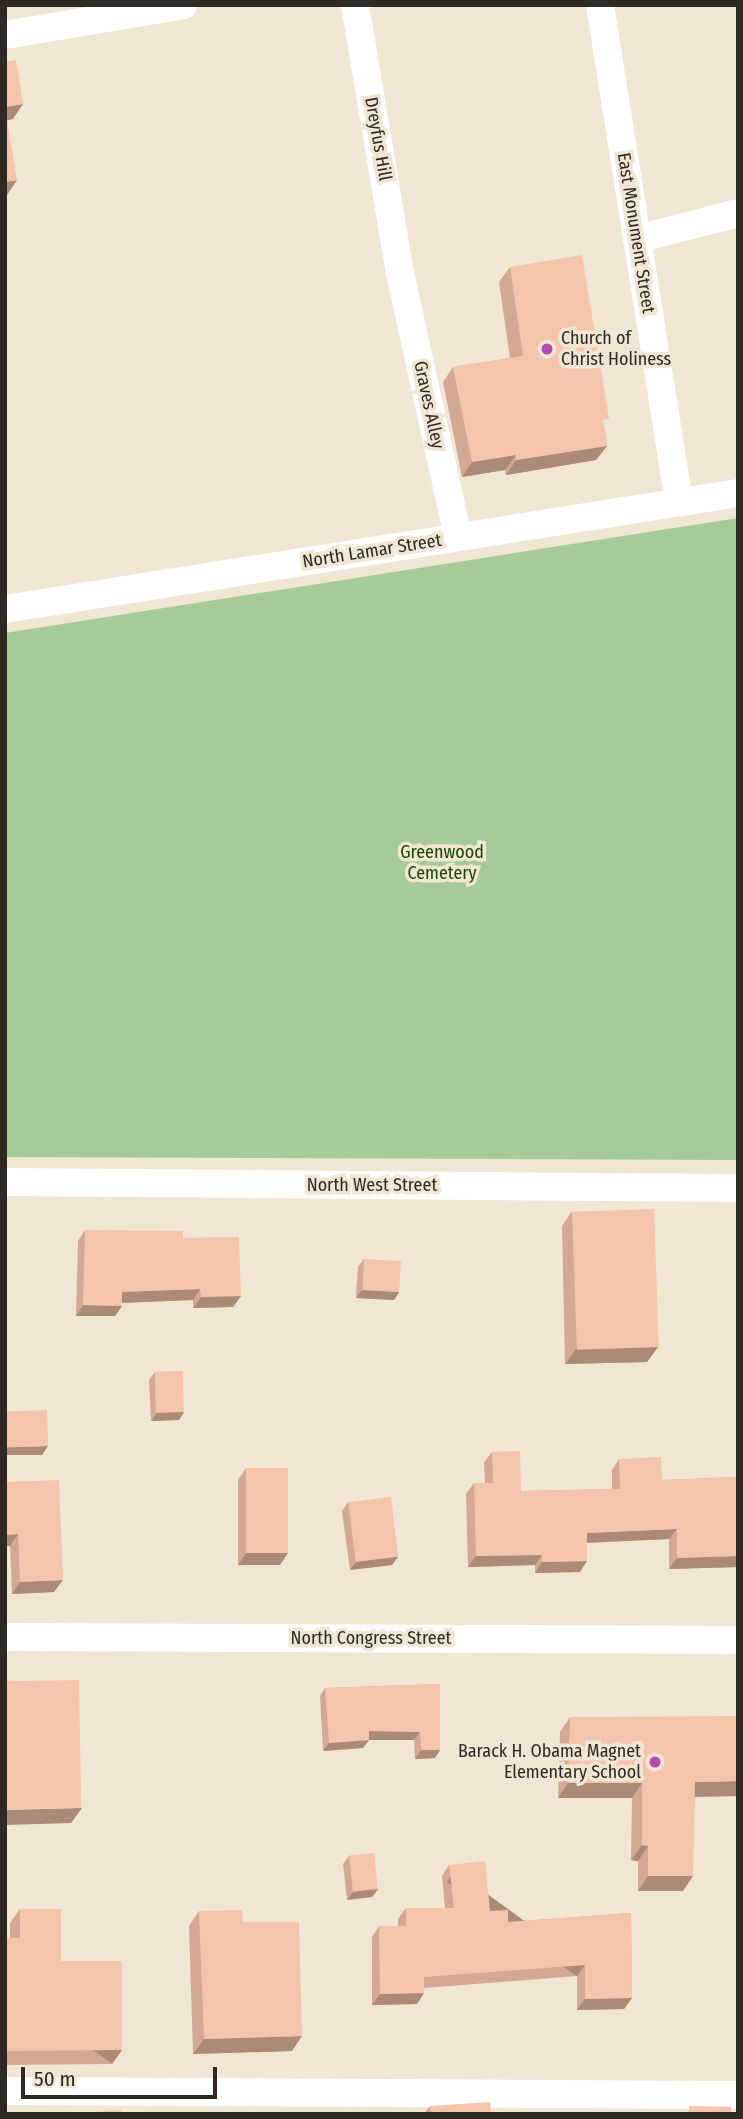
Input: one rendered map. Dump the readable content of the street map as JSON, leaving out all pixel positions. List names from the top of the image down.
{
  "streets": {
    "street": [
      "Dreyfus Hill",
      "East Monument Street",
      "Graves Alley",
      "North Lamar Street",
      "North West Street",
      "North Congress Street"
    ]
  },
  "crossings": [
    ["Dreyfus Hill", "Graves Alley"],
    ["East Monument Street", "North Lamar Street"],
    ["Graves Alley", "North Lamar Street"]
  ],
  "parks": ["Greenwood Cemetery"],
  "places": ["Church of Christ Holiness", "Barack H. Obama Magnet Elementary School"],
  "scale_bar": "50 m"
}
